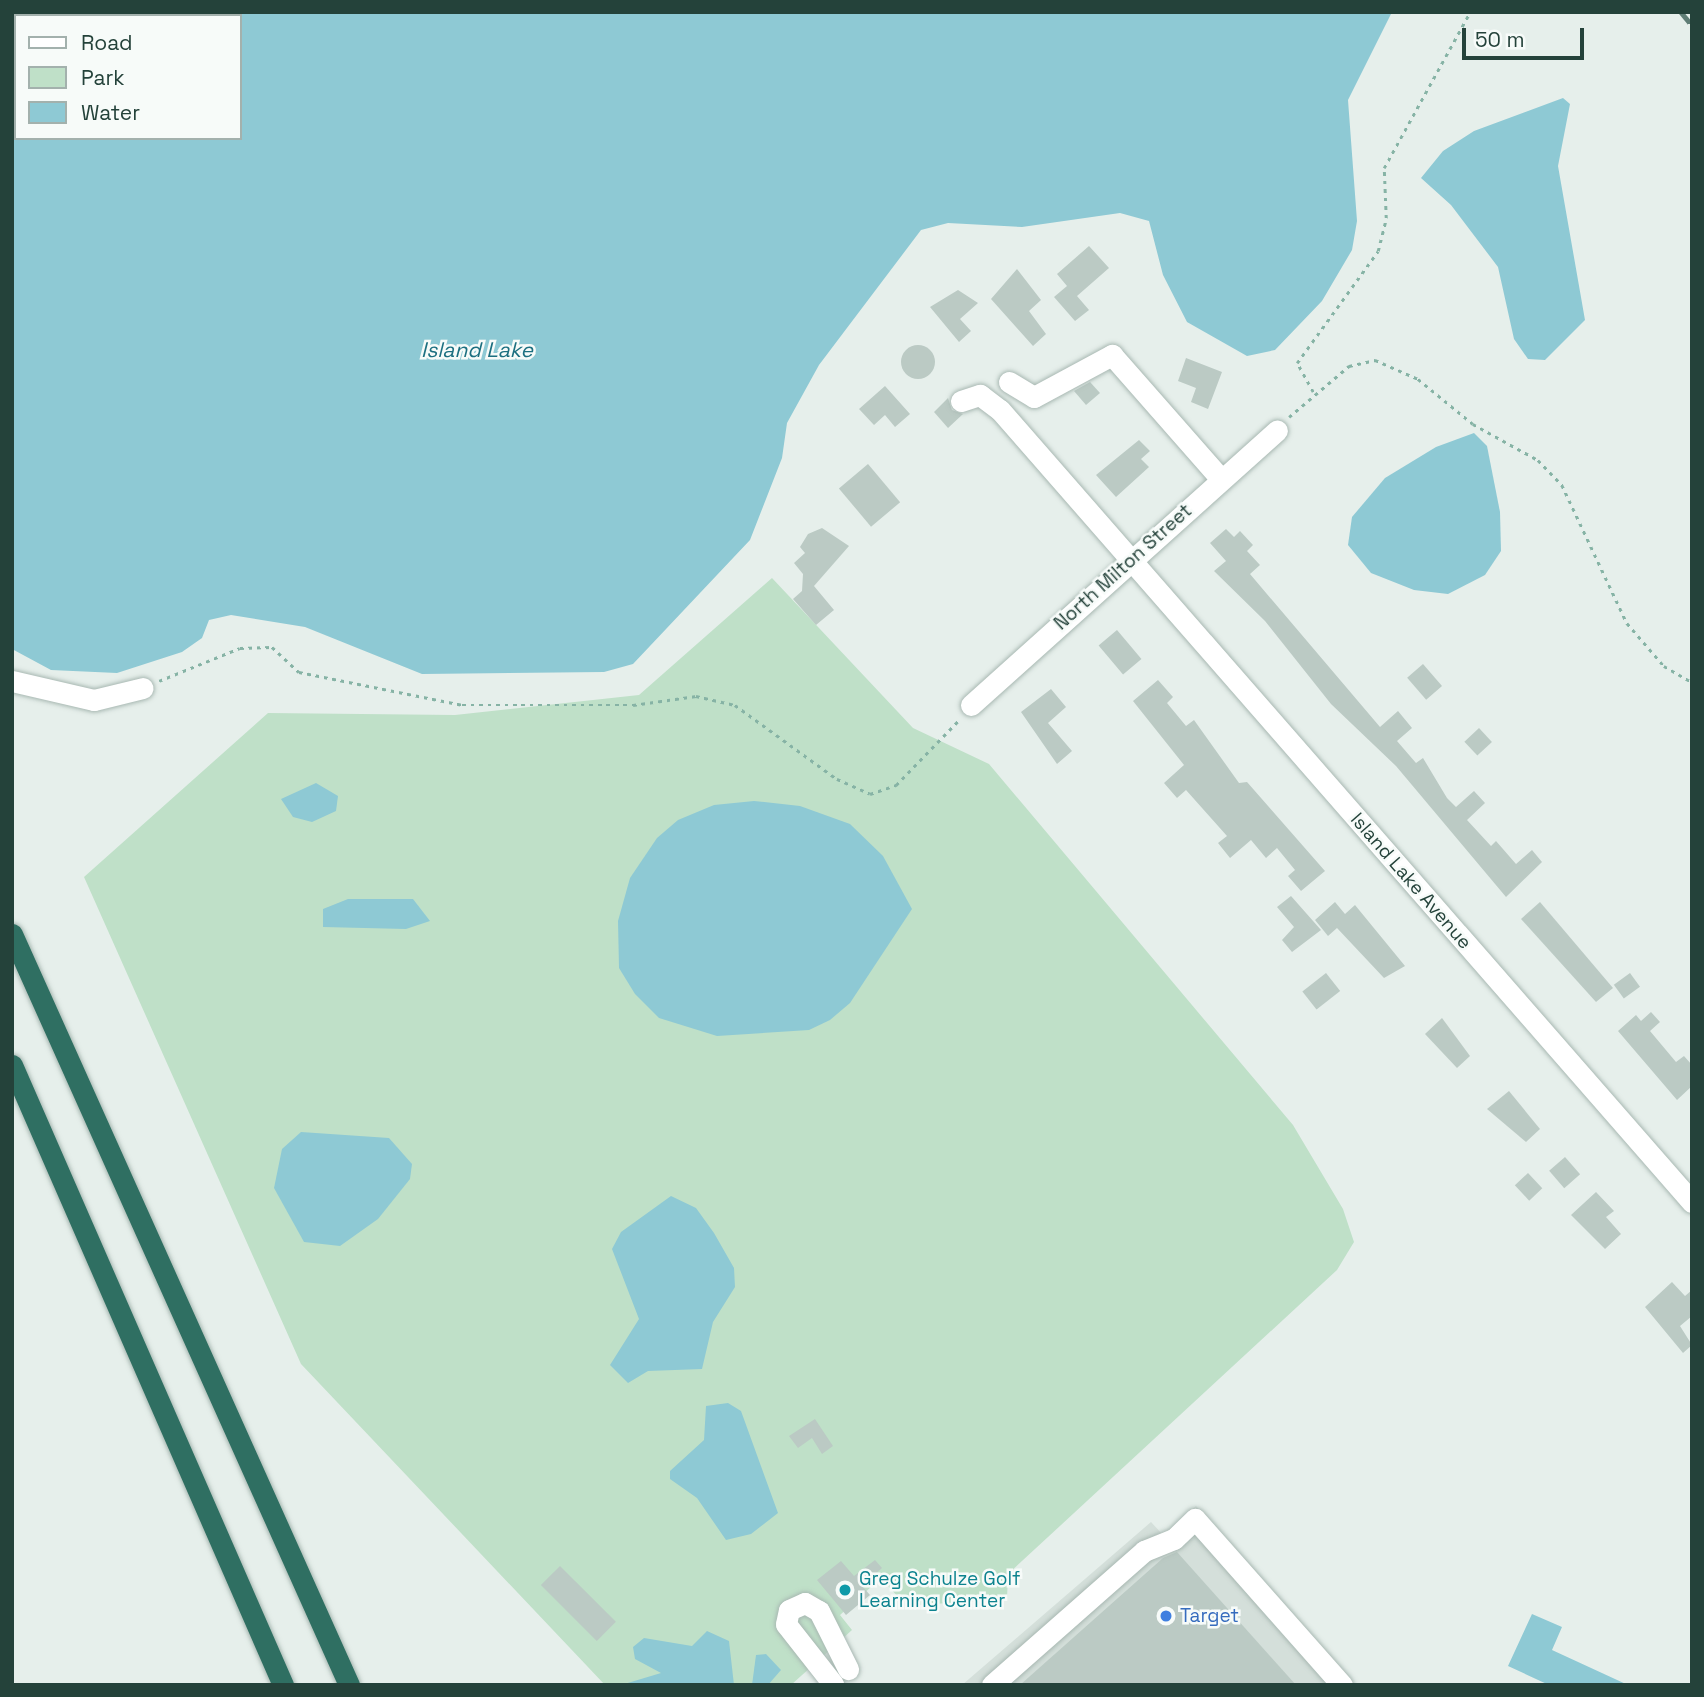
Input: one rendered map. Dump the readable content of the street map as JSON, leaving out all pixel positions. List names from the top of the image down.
{
  "streets": {
    "street": ["North Milton Street", "Island Lake Avenue"]
  },
  "crossings": [
    ["North Milton Street", "Island Lake Avenue"]
  ],
  "water": ["Island Lake"],
  "places": ["Greg Schulze Golf Learning Center", "Target"],
  "legend": ["Road", "Park", "Water"],
  "scale_bar": "50 m"
}
